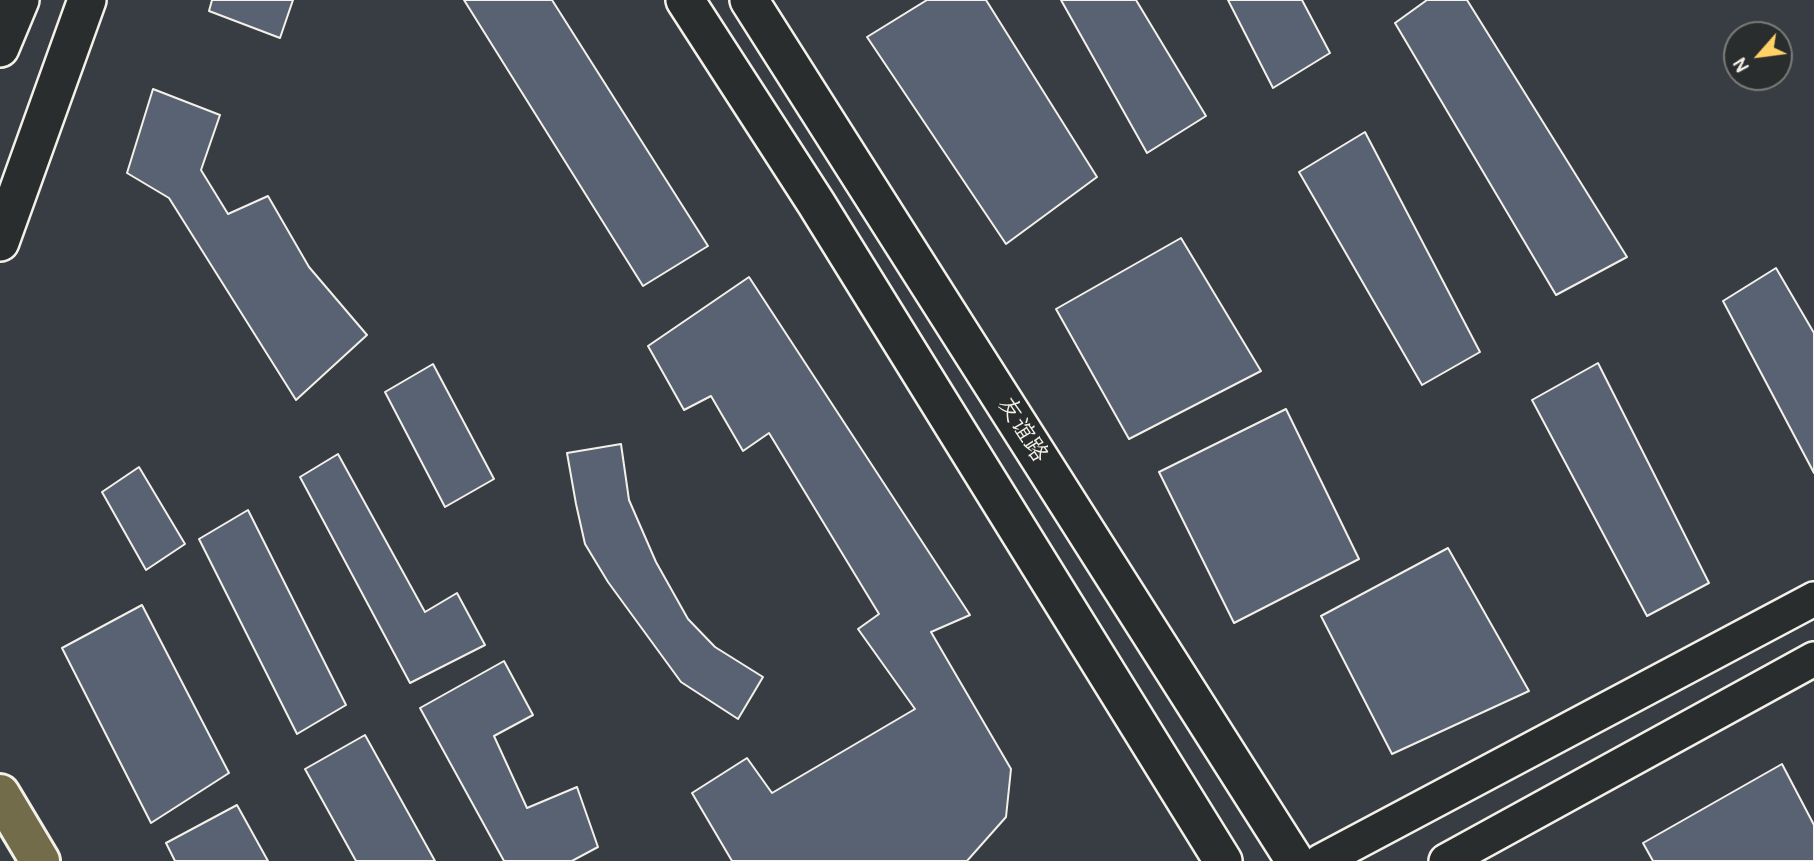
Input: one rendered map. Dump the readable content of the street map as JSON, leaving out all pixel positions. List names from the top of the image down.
{
  "streets": {
    "main road": ["友谊路"]
  },
  "north": "bottom left"
}
